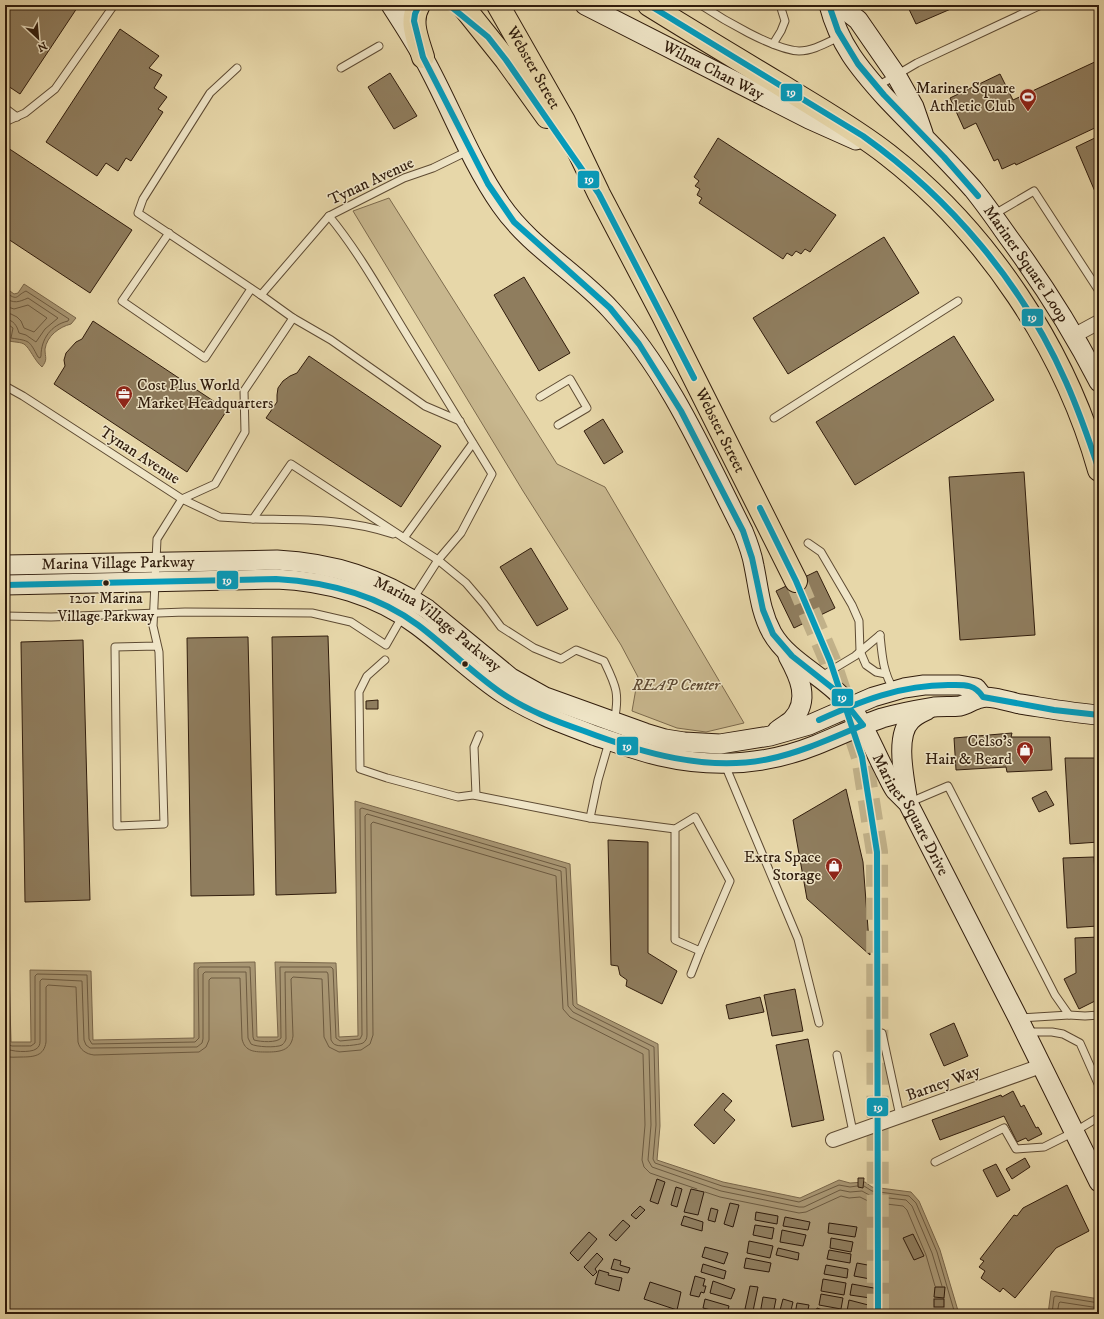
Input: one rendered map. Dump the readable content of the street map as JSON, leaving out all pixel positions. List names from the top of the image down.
{
  "streets": {
    "main road": ["Webster Street"],
    "street": [
      "Wilma Chan Way",
      "Mariner Square Loop",
      "Marina Village Parkway",
      "Mariner Square Drive",
      "Barney Way"
    ],
    "lane": ["Tynan Avenue"]
  },
  "crossings": [
    ["Tynan Avenue", "Mariner Square Drive"],
    ["Marina Village Parkway", "Mariner Square Drive"],
    ["Mariner Square Drive", "Barney Way"]
  ],
  "parks": ["REAP Center"],
  "places": {
    "sports": ["Mariner Square Athletic Club"],
    "office": ["Cost Plus World Market Headquarters"],
    "other": ["1201 Marina Village Parkway"],
    "shop": ["Celso's Hair & Beard", "Extra Space Storage"]
  },
  "lines": ["transit line 19"],
  "north": "bottom right"
}
